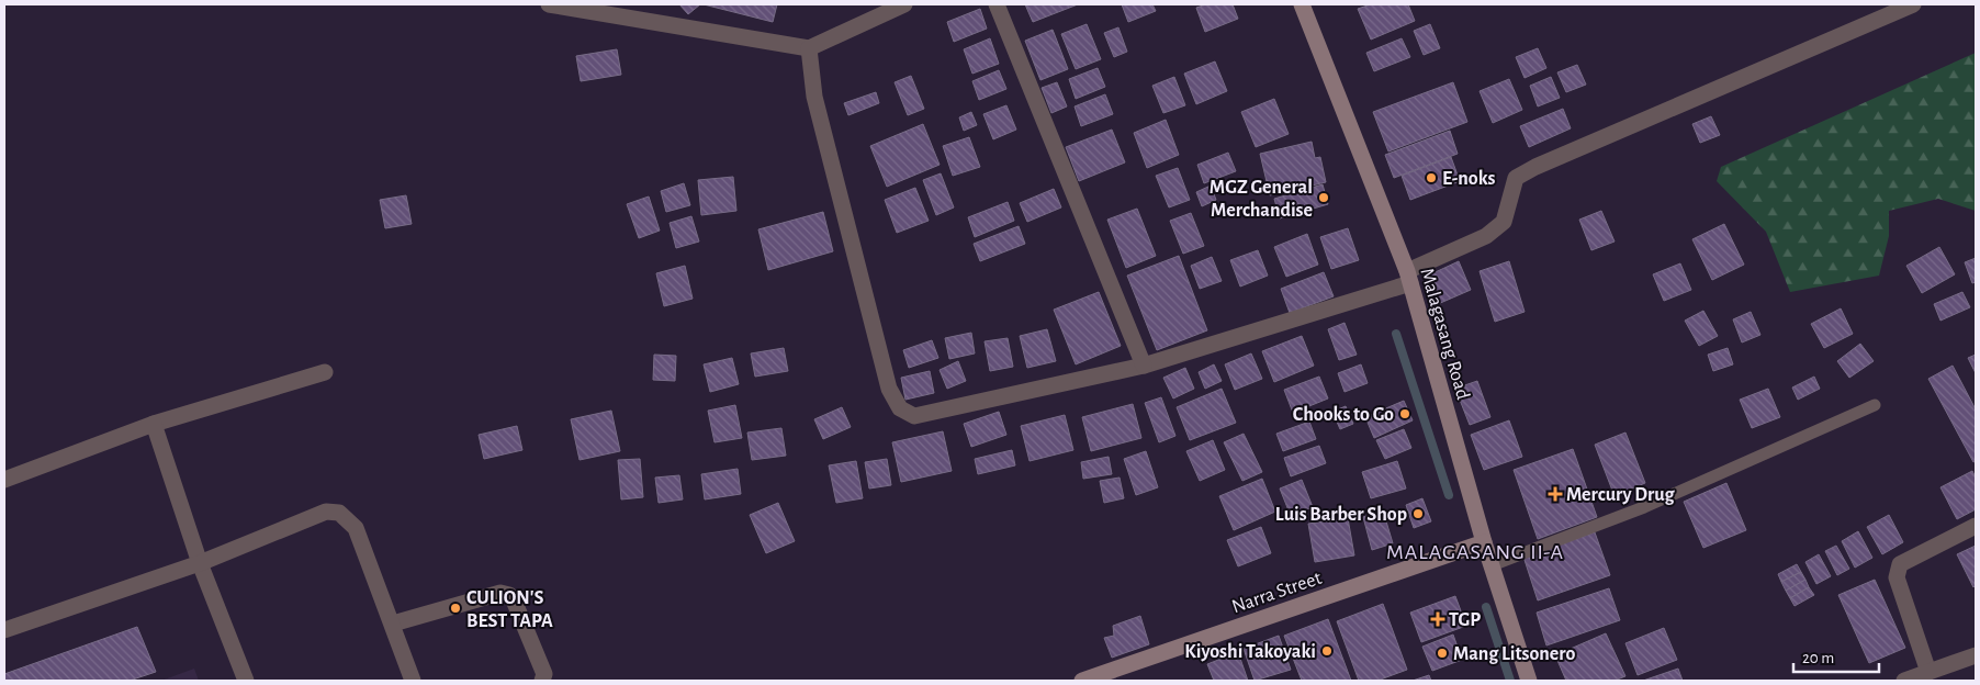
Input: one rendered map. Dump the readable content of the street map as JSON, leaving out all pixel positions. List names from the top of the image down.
{
  "streets": {
    "main road": ["Malagasang Road", "Narra Street"]
  },
  "crossings": [
    ["Malagasang Road", "Narra Street"]
  ],
  "districts": ["MALAGASANG II-A"],
  "places": {
    "other": [
      "E-noks",
      "MGZ General Merchandise",
      "Chooks to Go",
      "Luis Barber Shop",
      "CULION'S BEST TAPA",
      "Kiyoshi Takoyaki",
      "Mang Litsonero"
    ],
    "health": ["Mercury Drug", "TGP"]
  },
  "scale_bar": "20 m"
}
